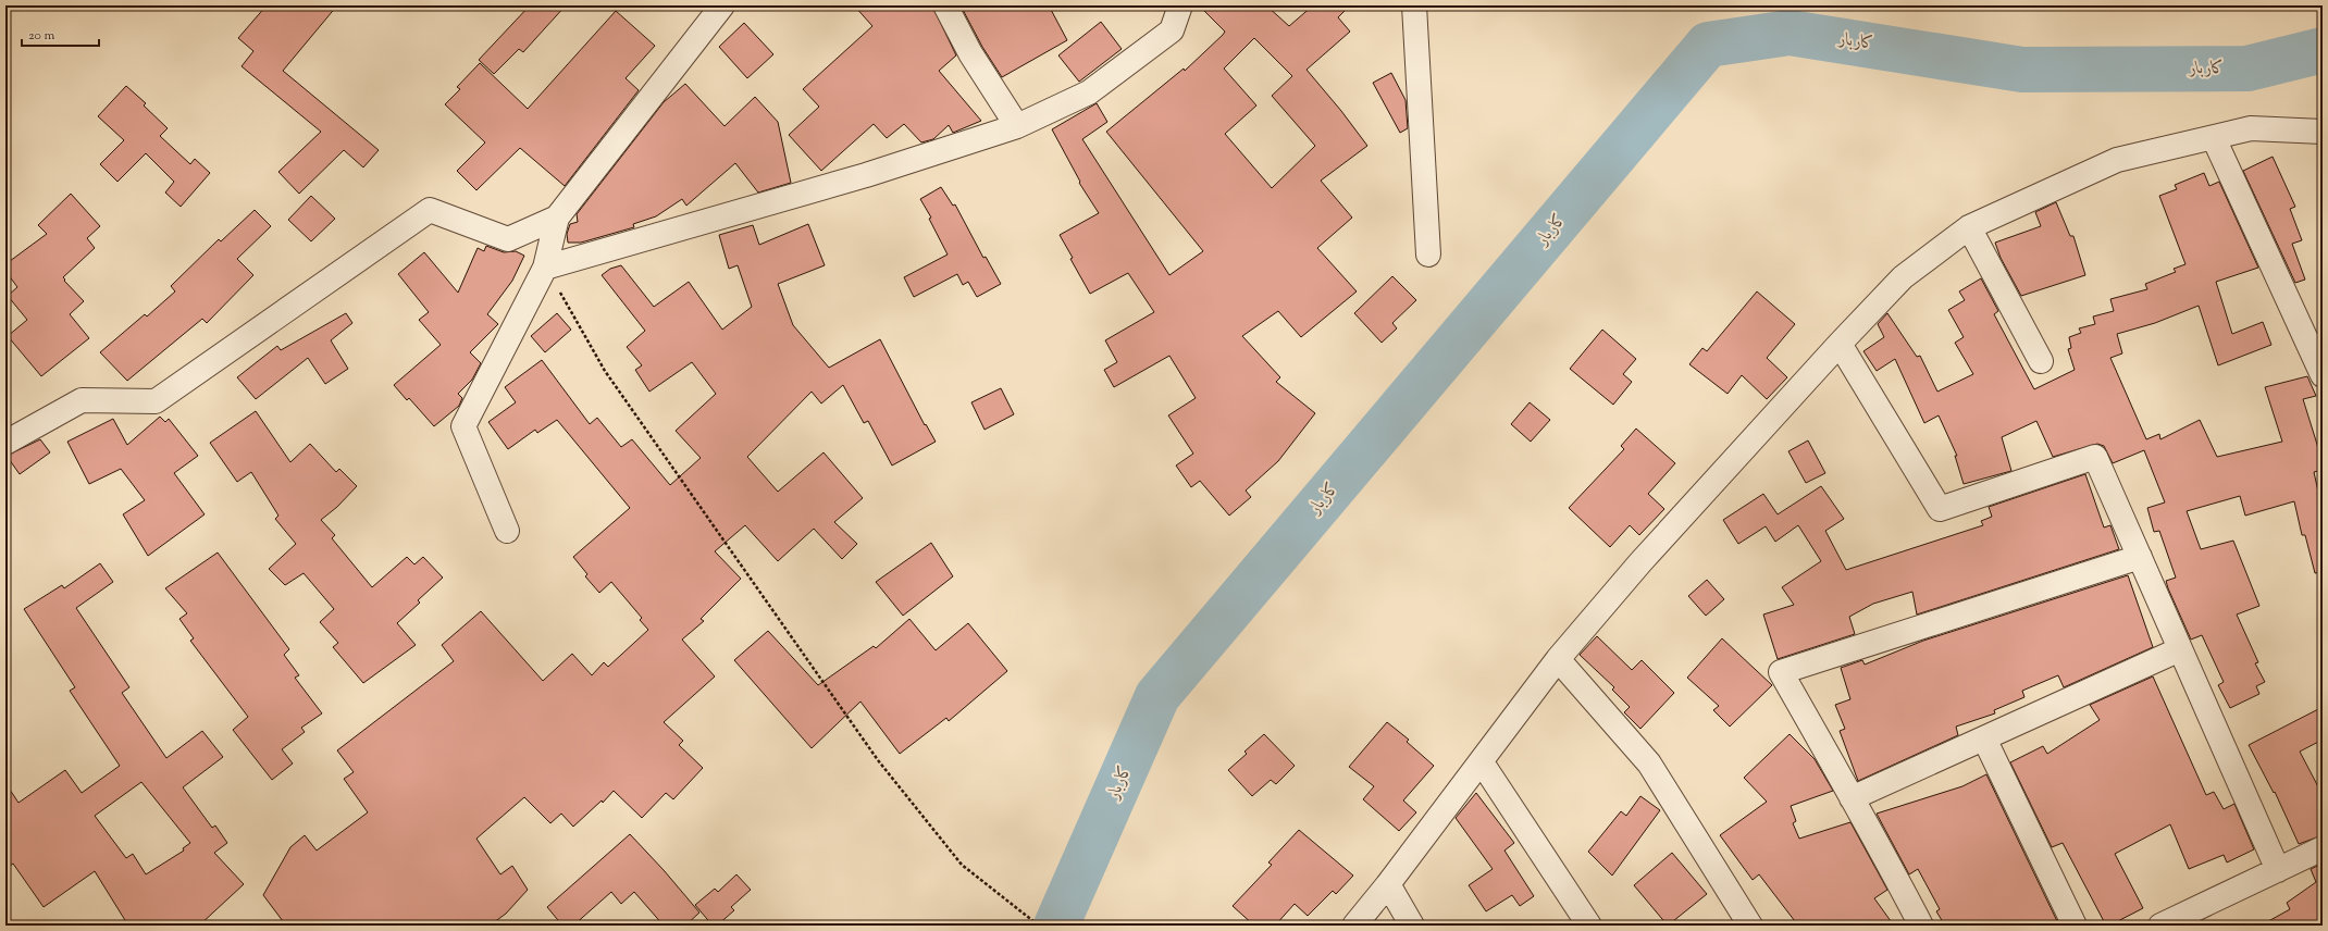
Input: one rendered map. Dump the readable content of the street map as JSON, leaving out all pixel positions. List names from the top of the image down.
{
  "water": ["کاربار"],
  "scale_bar": "20 m"
}
